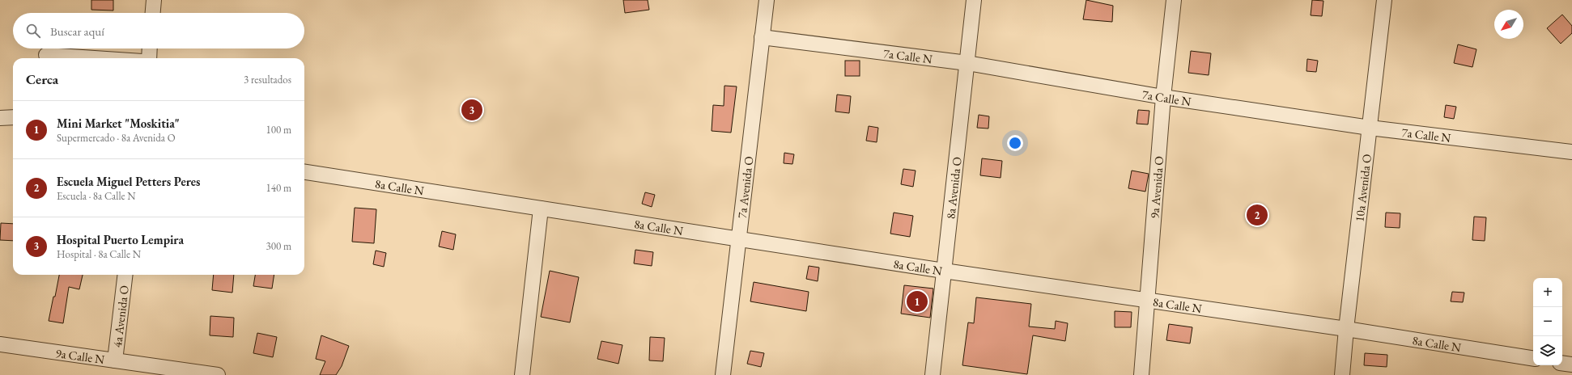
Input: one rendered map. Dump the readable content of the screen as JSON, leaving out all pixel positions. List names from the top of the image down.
{
  "streets": {
    "street": [
      "7a Calle N",
      "8a Calle N",
      "7a Avenida O",
      "8a Avenida O",
      "9a Avenida O",
      "10a Avenida O",
      "4a Avenida O",
      "9a Calle N"
    ]
  },
  "crossings": [
    ["7a Calle N", "7a Avenida O"],
    ["7a Calle N", "8a Avenida O"],
    ["7a Calle N", "9a Avenida O"],
    ["7a Calle N", "10a Avenida O"],
    ["8a Calle N", "7a Avenida O"],
    ["8a Calle N", "8a Avenida O"],
    ["8a Calle N", "9a Avenida O"],
    ["8a Calle N", "10a Avenida O"],
    ["4a Avenida O", "9a Calle N"]
  ],
  "north": "bottom left",
  "page": {
    "search": "Buscar aquí",
    "heading": ["Cerca", "3 resultados"],
    "pins": ["3", "2", "1"],
    "list": [
      {
        "mark": "1",
        "name": "Mini Market \"Moskitia\"",
        "note": "Supermercado · 8a Avenida O",
        "value": "100 m"
      },
      {
        "mark": "2",
        "name": "Escuela Miguel Petters Peres",
        "note": "Escuela · 8a Calle N",
        "value": "140 m"
      },
      {
        "mark": "3",
        "name": "Hospital Puerto Lempira",
        "note": "Hospital · 8a Calle N",
        "value": "300 m"
      }
    ],
    "map_buttons": ["+", "−"]
  }
}
